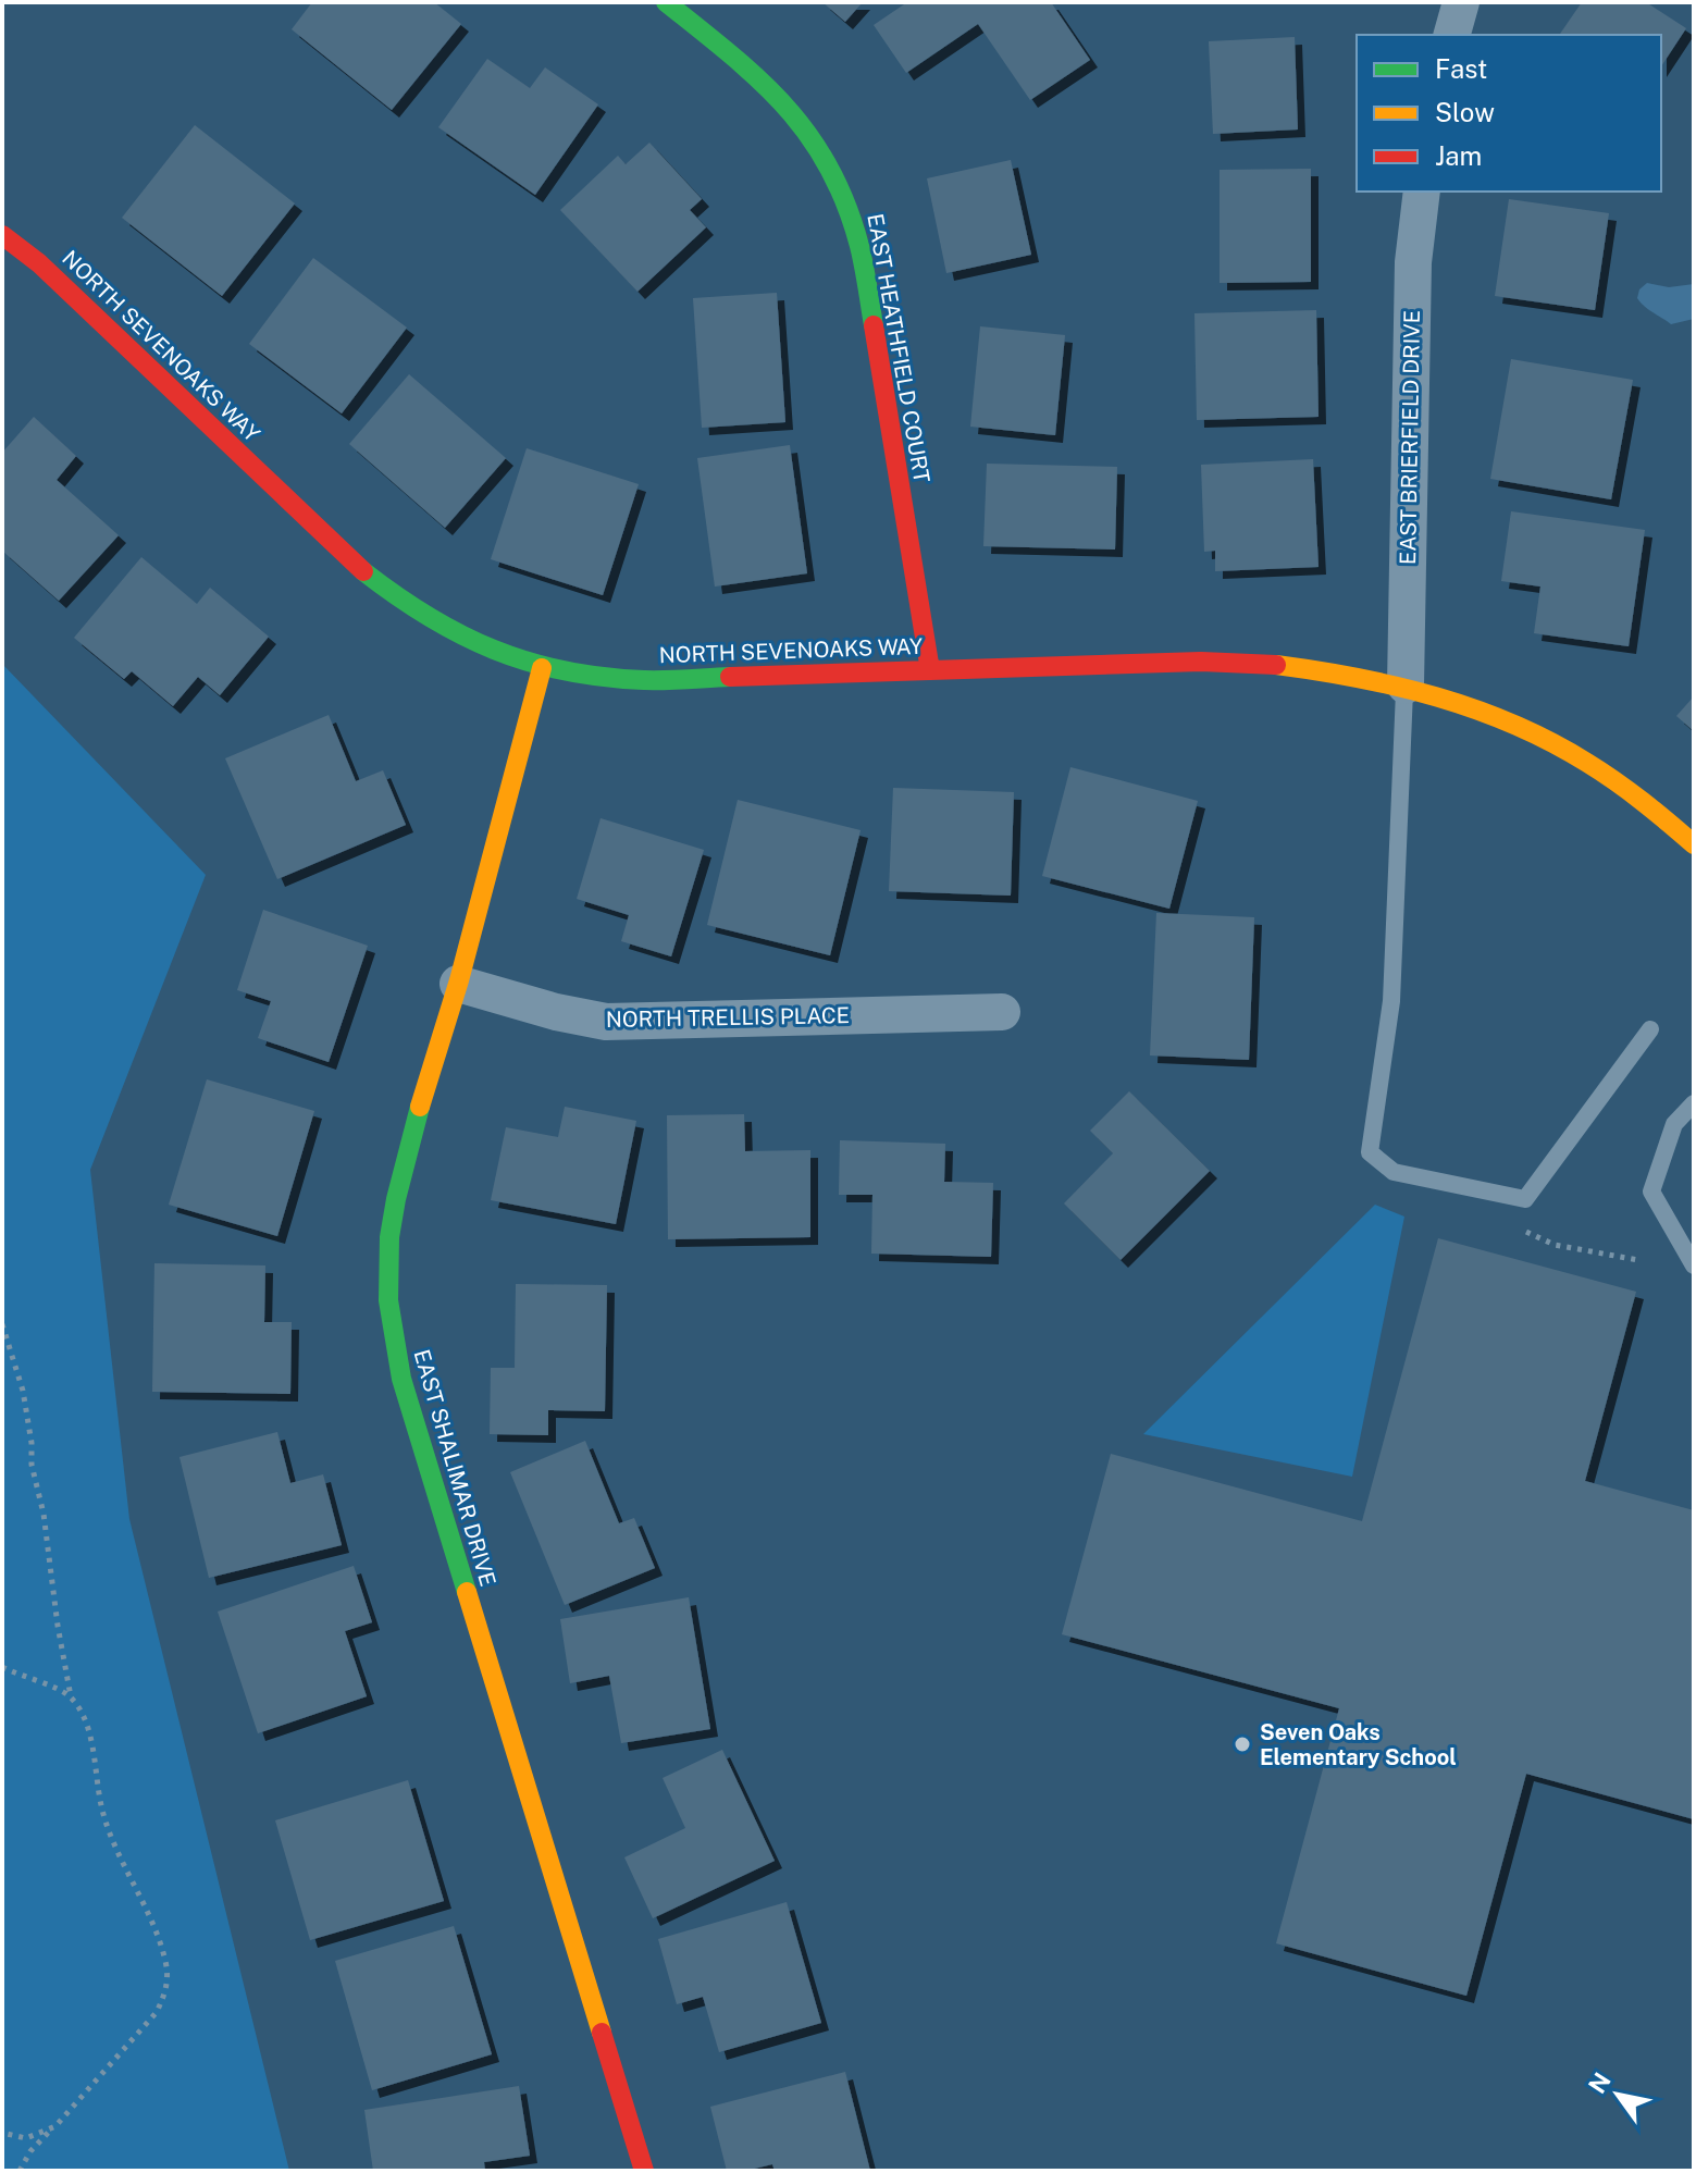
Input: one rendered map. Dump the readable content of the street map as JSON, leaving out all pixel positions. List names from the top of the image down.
{
  "streets": {
    "street": [
      "NORTH SEVENOAKS WAY",
      "EAST HEATHFIELD COURT",
      "EAST BRIERFIELD DRIVE",
      "NORTH TRELLIS PLACE",
      "EAST SHALIMAR DRIVE"
    ]
  },
  "crossings": [
    ["NORTH SEVENOAKS WAY", "EAST HEATHFIELD COURT"],
    ["NORTH SEVENOAKS WAY", "EAST BRIERFIELD DRIVE"],
    ["NORTH SEVENOAKS WAY", "EAST SHALIMAR DRIVE"],
    ["NORTH TRELLIS PLACE", "EAST SHALIMAR DRIVE"]
  ],
  "places": ["Seven Oaks Elementary School"],
  "legend": ["Fast", "Slow", "Jam"],
  "north": "top left"
}
